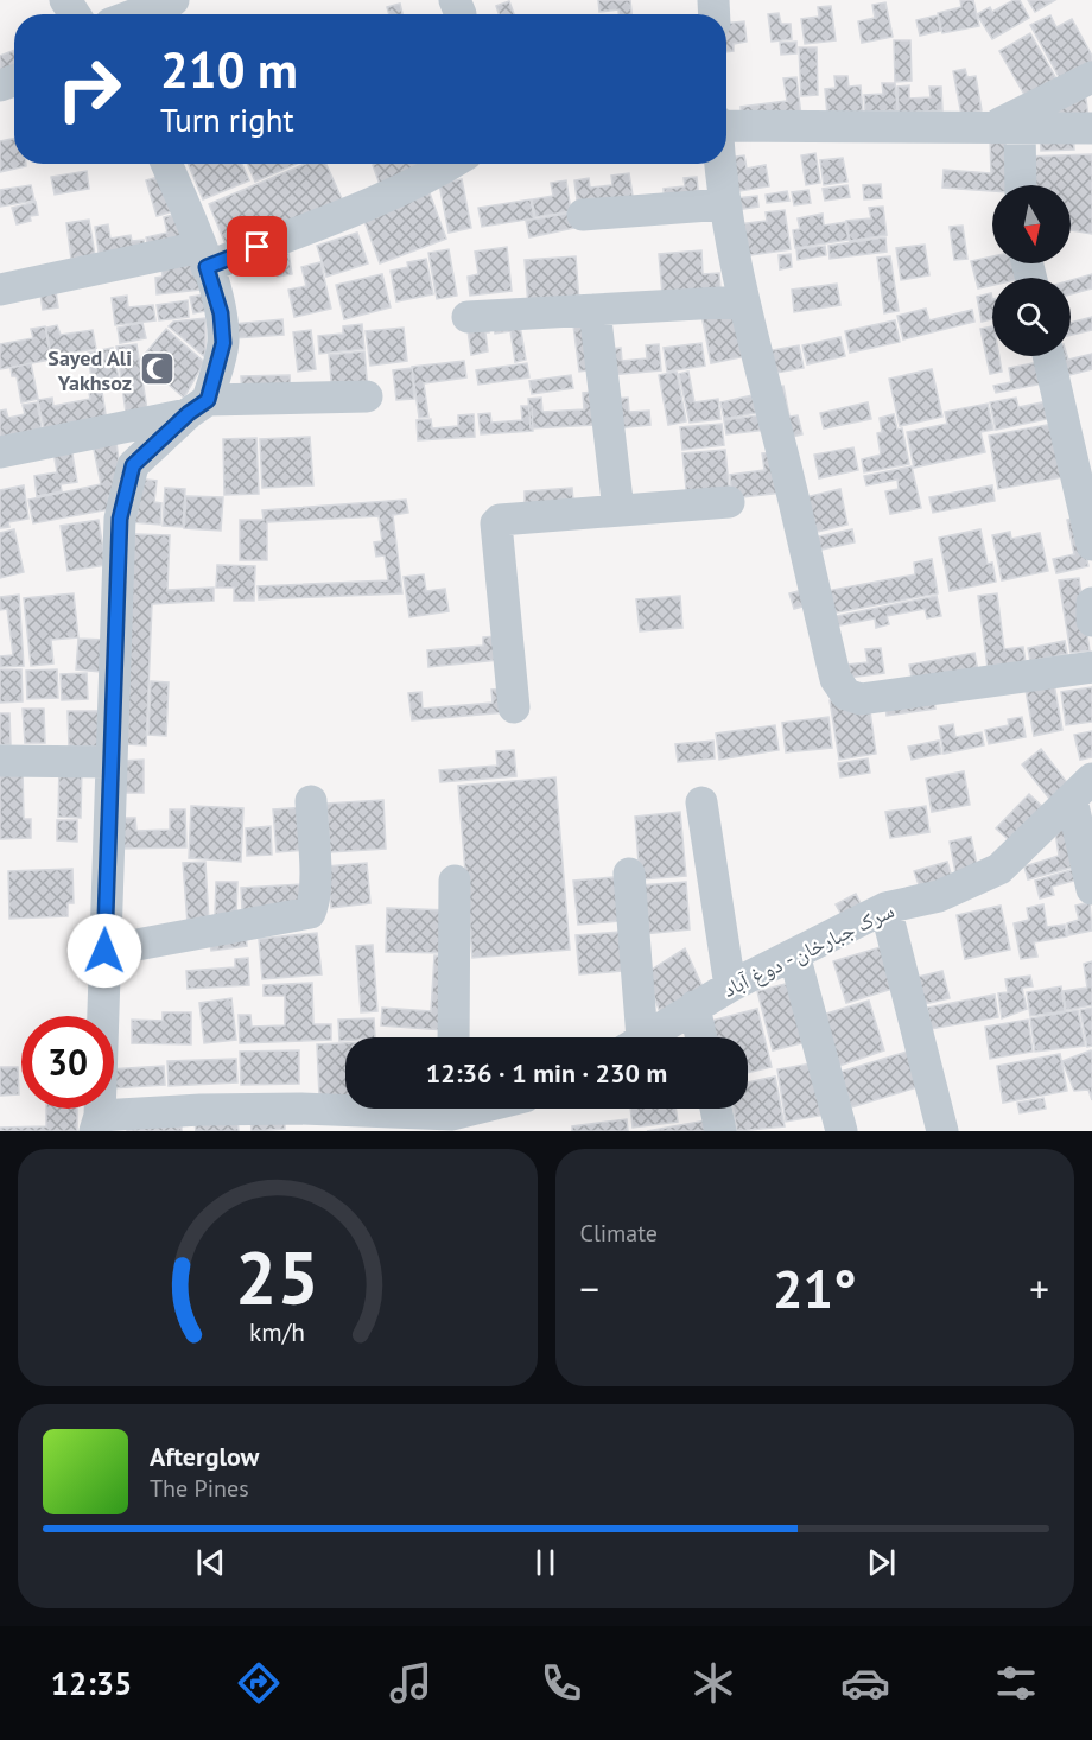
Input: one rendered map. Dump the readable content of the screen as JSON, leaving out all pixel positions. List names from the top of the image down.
{
  "streets": {
    "street": ["سرک جبارخان - دوغ آباد"]
  },
  "places": {
    "mosque": ["Sayed Ali Yakhsoz"]
  },
  "north": "bottom",
  "page": {
    "turn": ["210 m", "Turn right"],
    "limit": "30",
    "trip": "12:36 · 1 min · 230 m",
    "tile": "Climate",
    "heat": ["−", "21°", "+"],
    "song": ["Afterglow", "The Pines"],
    "tabs": "12:35",
    "gauge": ["25", "km/h"]
  }
}
